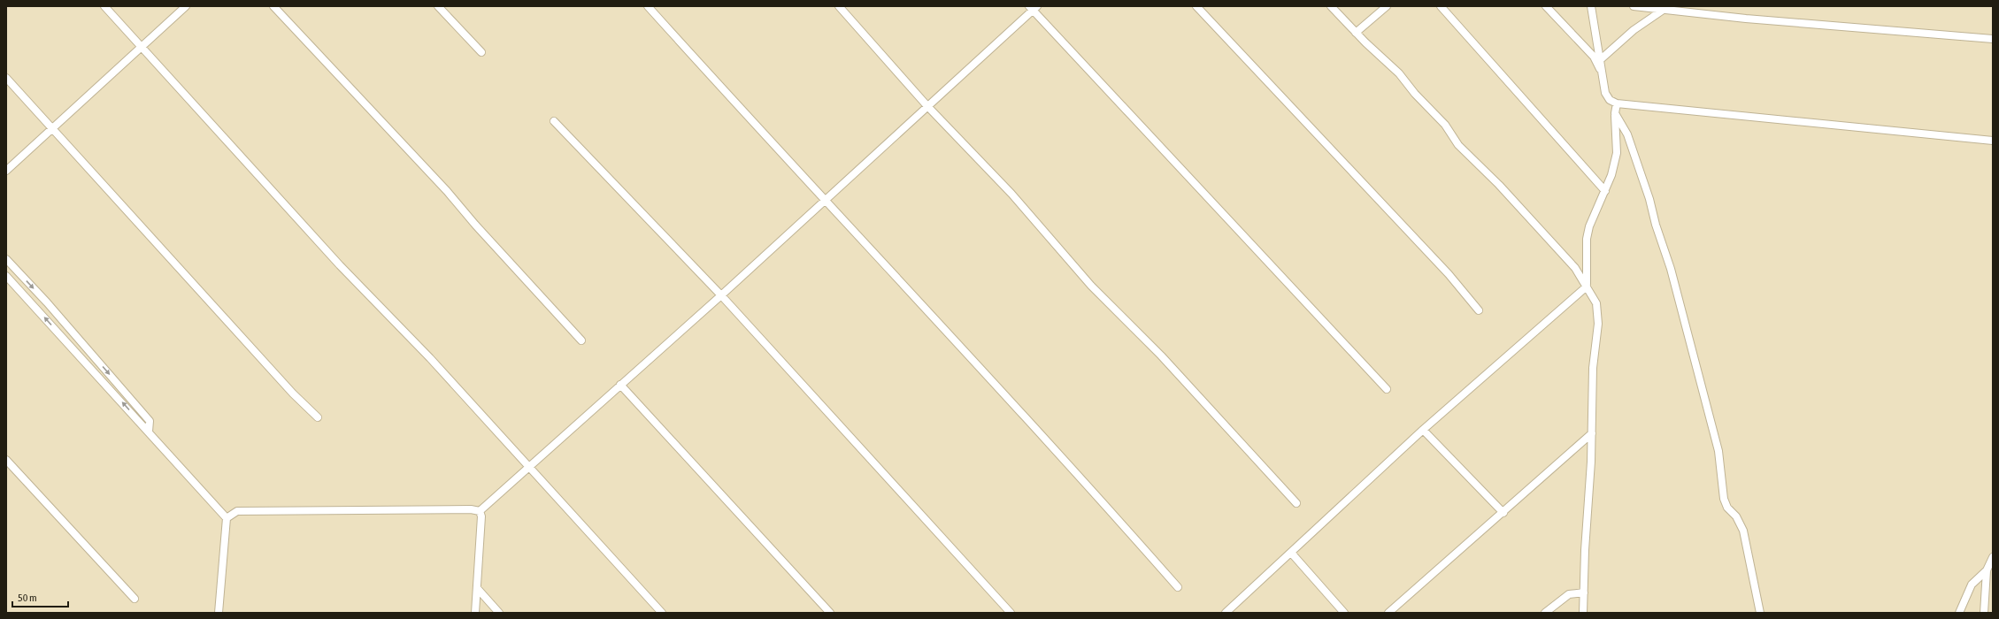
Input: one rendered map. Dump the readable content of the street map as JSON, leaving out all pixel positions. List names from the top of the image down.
{
  "scale_bar": "50 m"
}
